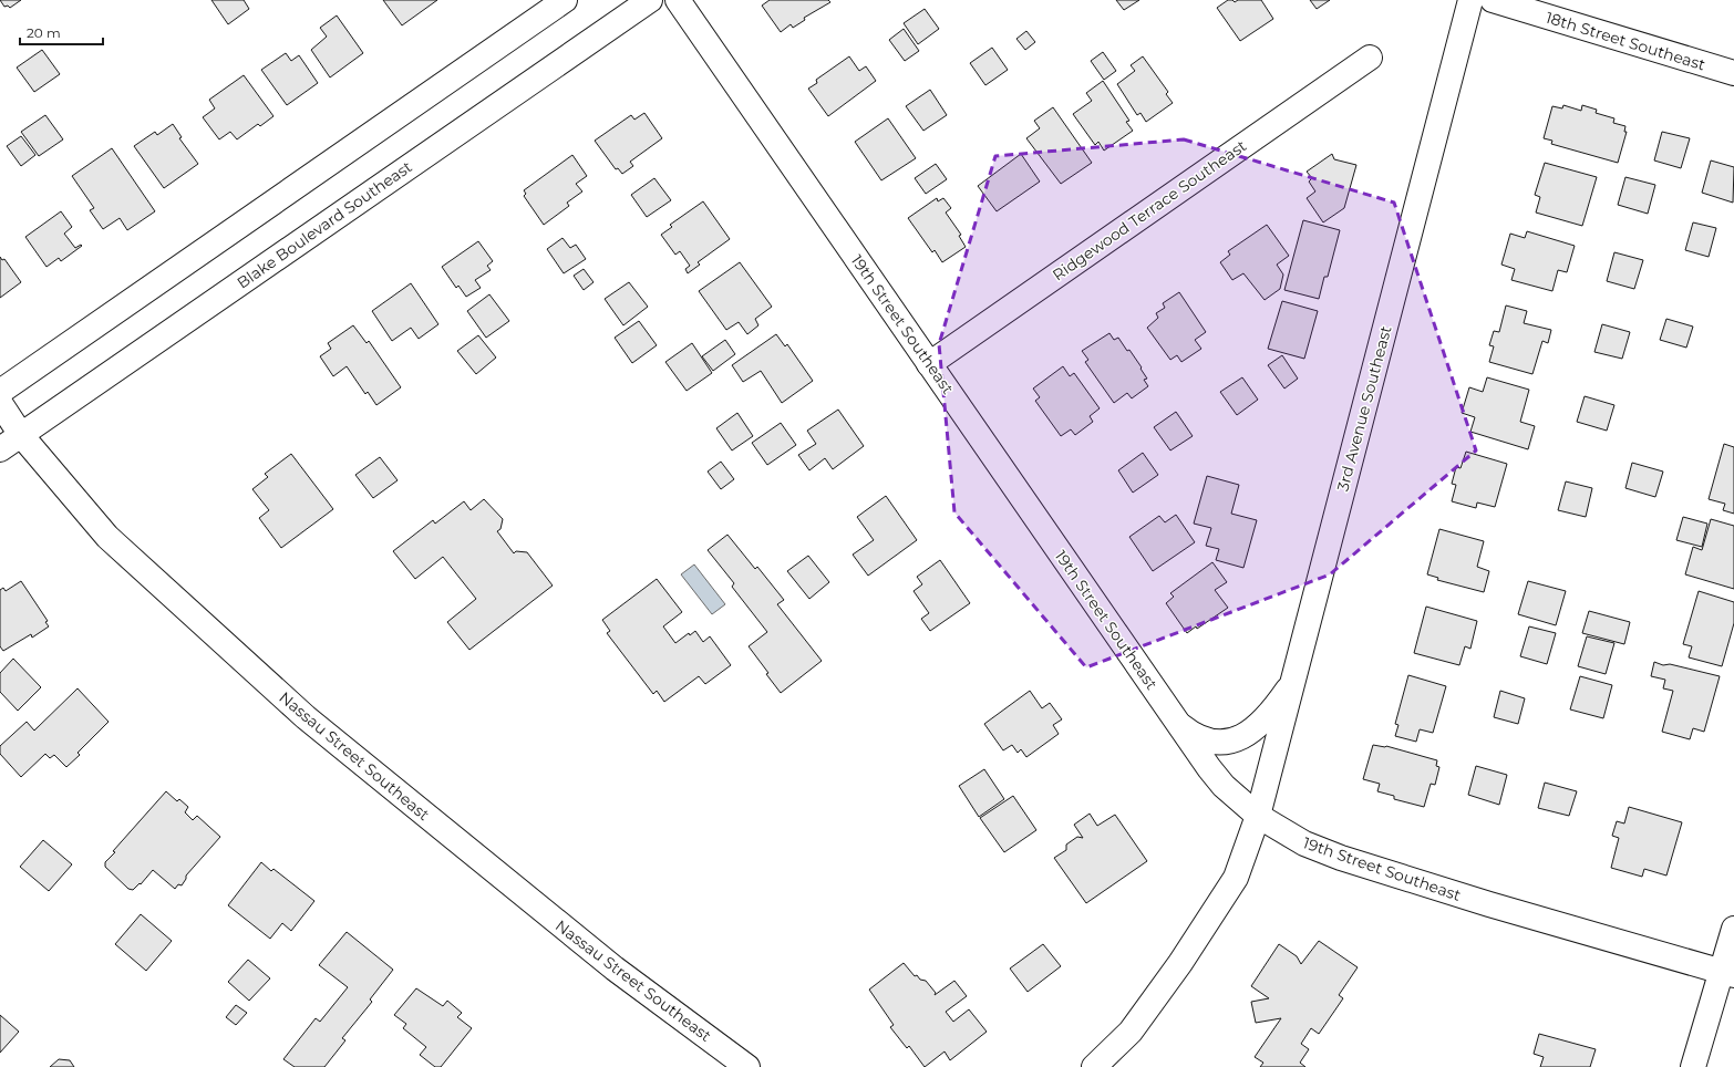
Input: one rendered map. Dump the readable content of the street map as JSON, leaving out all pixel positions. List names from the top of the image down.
{
  "streets": {
    "street": [
      "18th Street Southeast",
      "Ridgewood Terrace Southeast",
      "Blake Boulevard Southeast",
      "19th Street Southeast",
      "3rd Avenue Southeast",
      "Nassau Street Southeast"
    ]
  },
  "crossings": [
    ["Ridgewood Terrace Southeast", "19th Street Southeast"],
    ["Blake Boulevard Southeast", "Nassau Street Southeast"],
    ["19th Street Southeast", "3rd Avenue Southeast"]
  ],
  "scale_bar": "20 m"
}
